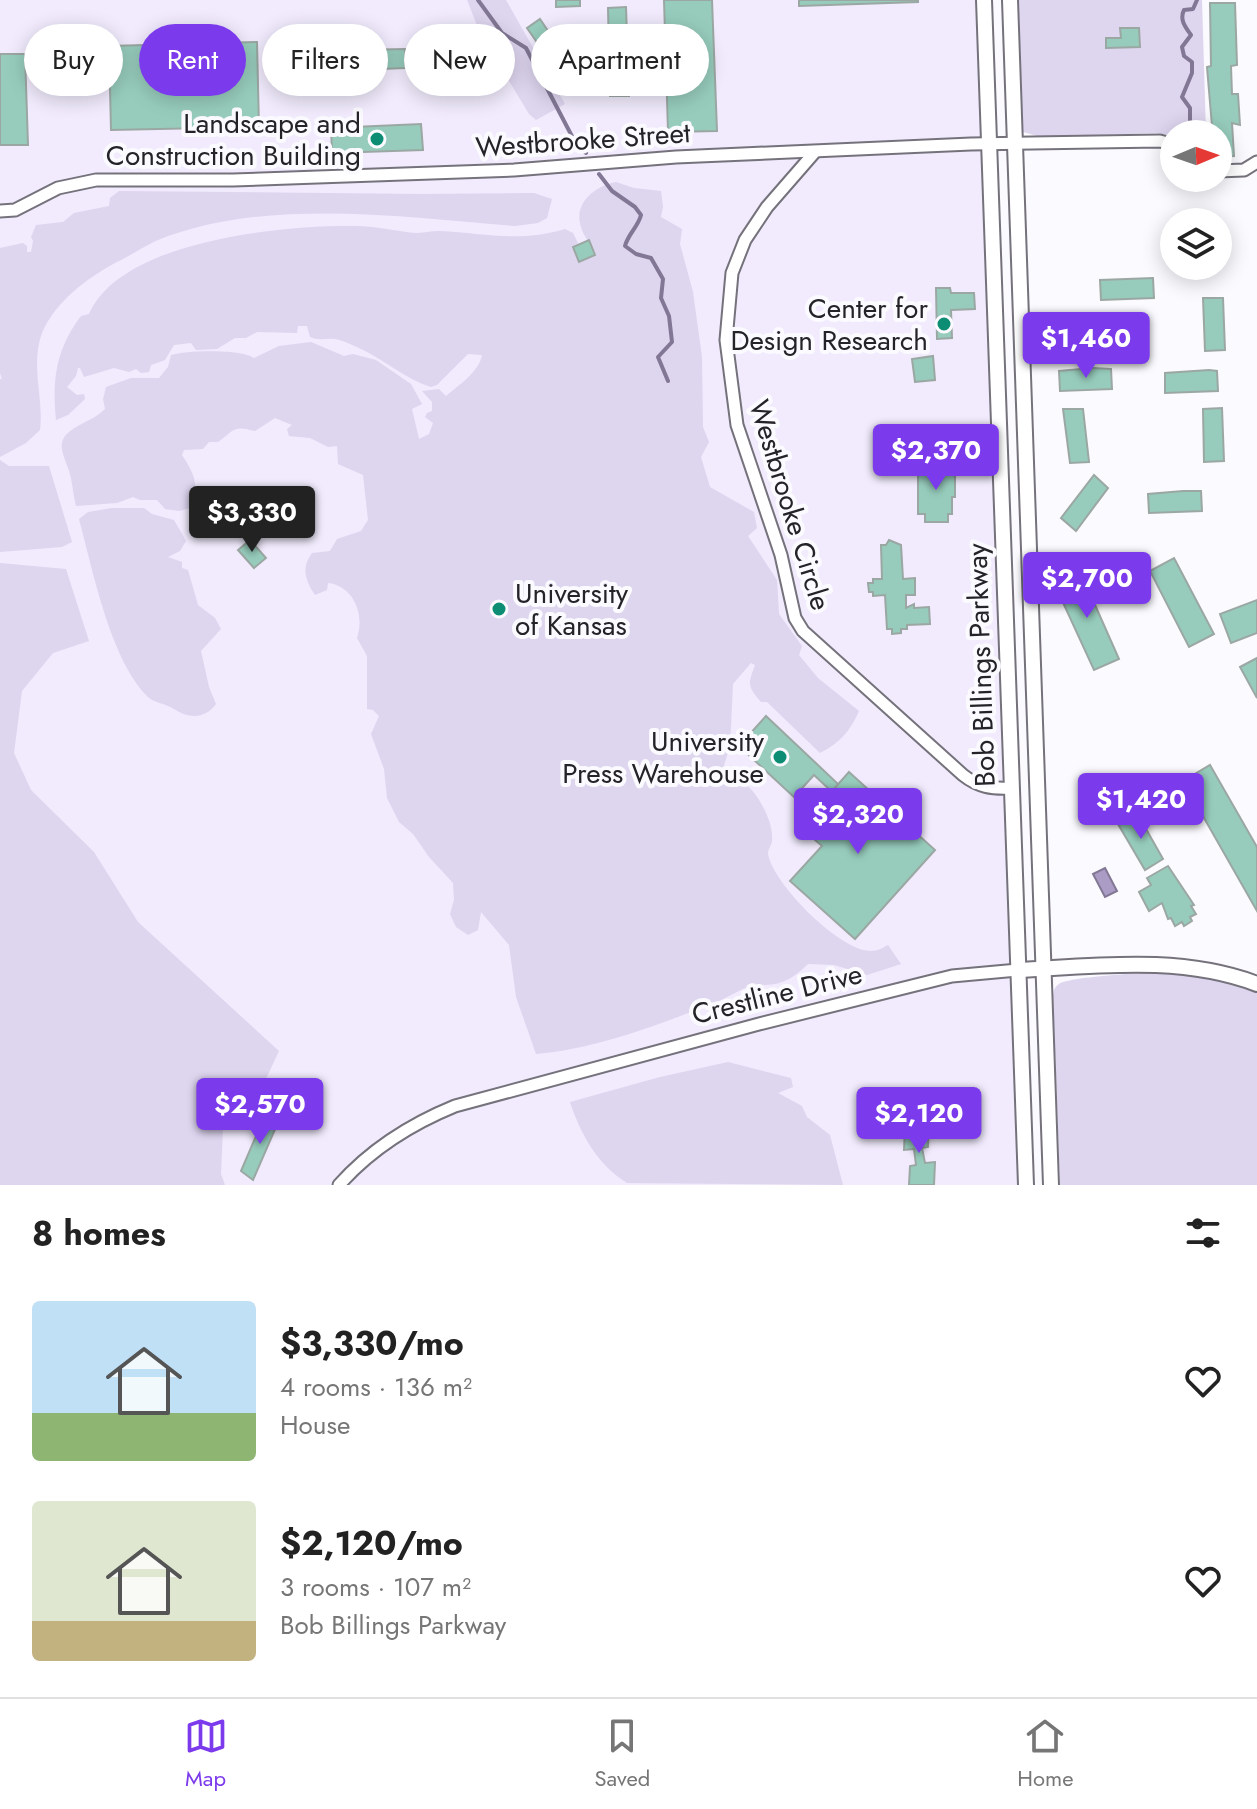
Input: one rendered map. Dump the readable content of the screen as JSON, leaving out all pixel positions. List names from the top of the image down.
{
  "streets": {
    "main road": ["Bob Billings Parkway", "Crestline Drive"],
    "street": ["Westbrooke Street", "Westbrooke Circle"]
  },
  "crossings": [
    ["Westbrooke Street", "Westbrooke Circle"],
    ["Westbrooke Street", "Bob Billings Parkway"],
    ["Westbrooke Circle", "Bob Billings Parkway"],
    ["Bob Billings Parkway", "Crestline Drive"]
  ],
  "places": [
    "Landscape and Construction Building",
    "Center for Design Research",
    "University of Kansas",
    "University Press Warehouse"
  ],
  "north": "right",
  "page": {
    "chip": [
      "Buy",
      "Rent",
      "Filters",
      "New",
      "Apartment"
    ],
    "price": [
      "$1,460",
      "$2,370",
      "$3,330",
      "$2,700",
      "$1,420",
      "$2,320",
      "$2,570",
      "$2,120"
    ],
    "heading": "8 homes",
    "list": [
      {
        "name": "$3,330/mo",
        "note": "4 rooms · 136 m² · House"
      },
      {
        "name": "$2,120/mo",
        "note": "3 rooms · 107 m² · Bob Billings Parkway"
      }
    ],
    "tabs": ["Map", "Saved", "Home"]
  }
}
